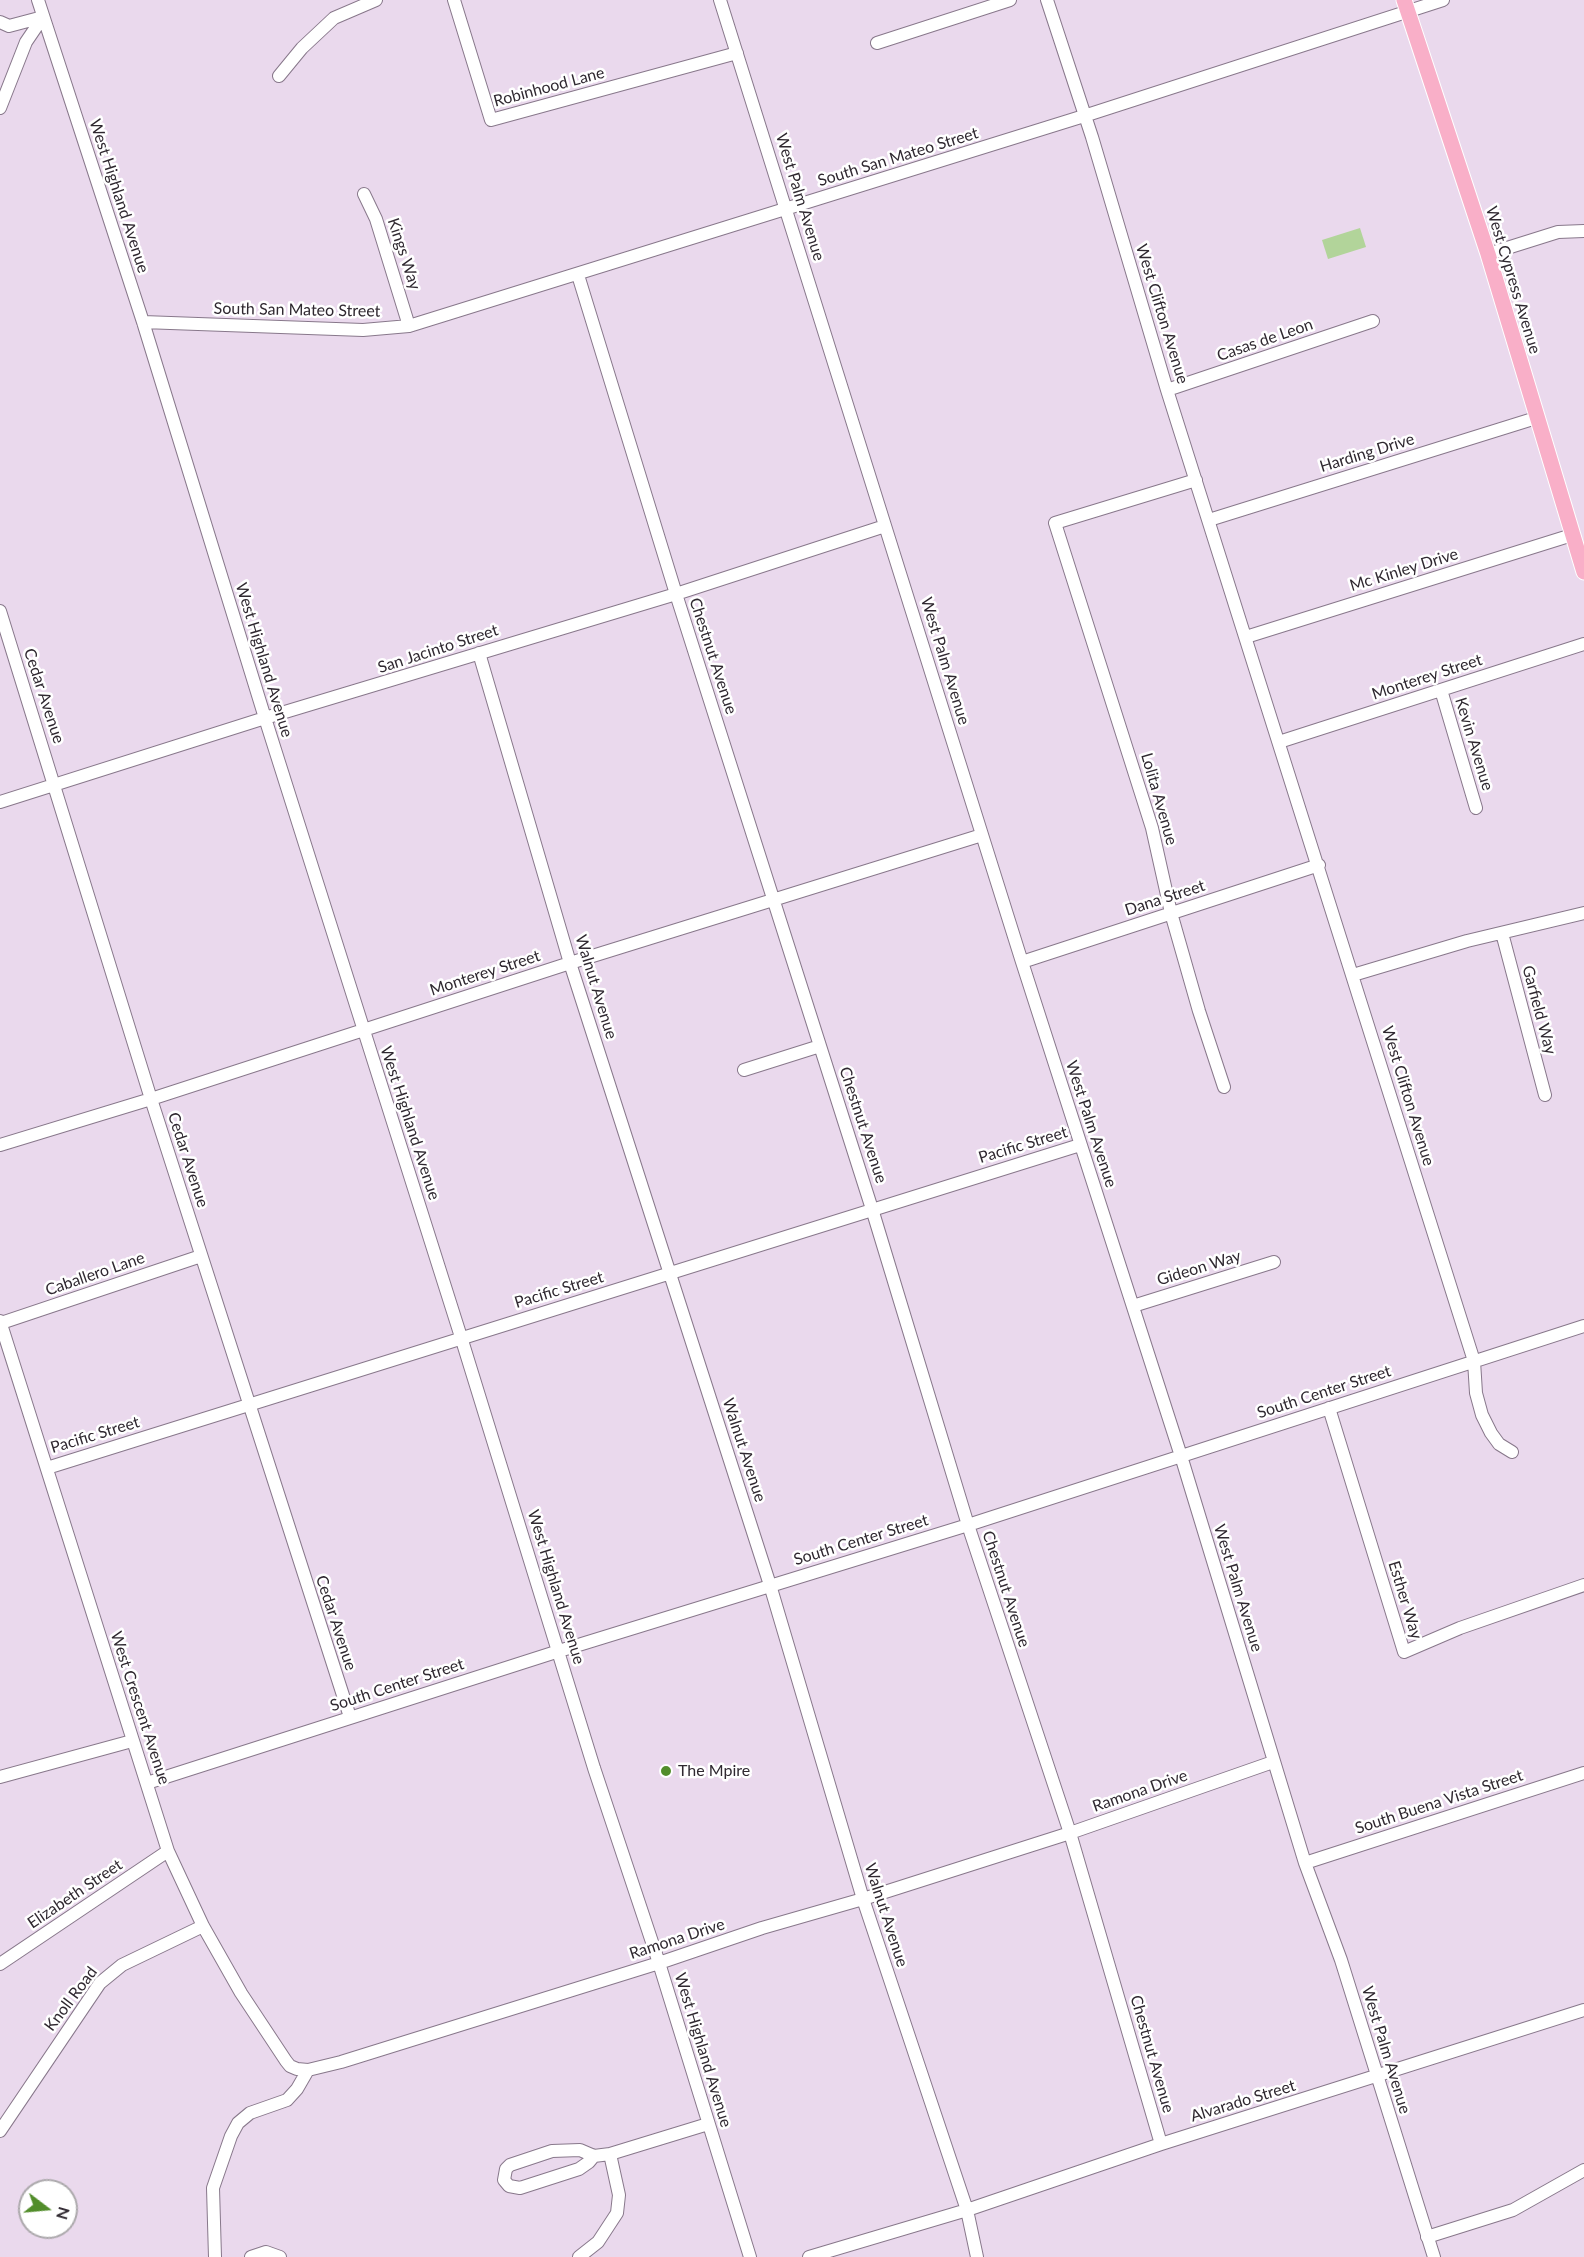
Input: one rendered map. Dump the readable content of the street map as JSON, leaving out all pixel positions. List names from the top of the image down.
{
  "streets": {
    "main road": ["West Cypress Avenue"],
    "street": [
      "Robinhood Lane",
      "South San Mateo Street",
      "West Highland Avenue",
      "West Palm Avenue",
      "Kings Way",
      "West Clifton Avenue",
      "Casas de Leon",
      "Harding Drive",
      "Mc Kinley Drive",
      "San Jacinto Street",
      "Chestnut Avenue",
      "Monterey Street",
      "Cedar Avenue",
      "Kevin Avenue",
      "Lolita Avenue",
      "Dana Street",
      "Walnut Avenue",
      "Garfield Way",
      "Pacific Street",
      "Gideon Way",
      "Caballero Lane",
      "South Center Street",
      "Esther Way",
      "West Crescent Avenue",
      "Ramona Drive",
      "South Buena Vista Street",
      "Elizabeth Street",
      "Knoll Road",
      "Alvarado Street"
    ]
  },
  "crossings": [
    ["Robinhood Lane", "West Palm Avenue"],
    ["South San Mateo Street", "West Highland Avenue"],
    ["South San Mateo Street", "West Palm Avenue"],
    ["South San Mateo Street", "Kings Way"],
    ["South San Mateo Street", "West Cypress Avenue"],
    ["South San Mateo Street", "West Clifton Avenue"],
    ["South San Mateo Street", "Chestnut Avenue"],
    ["West Highland Avenue", "San Jacinto Street"],
    ["West Highland Avenue", "Monterey Street"],
    ["West Highland Avenue", "Pacific Street"],
    ["West Highland Avenue", "South Center Street"],
    ["West Highland Avenue", "Ramona Drive"],
    ["West Palm Avenue", "San Jacinto Street"],
    ["West Palm Avenue", "Monterey Street"],
    ["West Palm Avenue", "Dana Street"],
    ["West Palm Avenue", "Pacific Street"],
    ["West Palm Avenue", "Gideon Way"],
    ["West Palm Avenue", "South Center Street"],
    ["West Palm Avenue", "Ramona Drive"],
    ["West Palm Avenue", "South Buena Vista Street"],
    ["West Palm Avenue", "Alvarado Street"],
    ["West Cypress Avenue", "Harding Drive"],
    ["West Cypress Avenue", "Mc Kinley Drive"],
    ["West Clifton Avenue", "Casas de Leon"],
    ["West Clifton Avenue", "Harding Drive"],
    ["West Clifton Avenue", "Mc Kinley Drive"],
    ["West Clifton Avenue", "Monterey Street"],
    ["West Clifton Avenue", "Lolita Avenue"],
    ["West Clifton Avenue", "Dana Street"],
    ["West Clifton Avenue", "South Center Street"],
    ["San Jacinto Street", "Chestnut Avenue"],
    ["San Jacinto Street", "Cedar Avenue"],
    ["San Jacinto Street", "Walnut Avenue"],
    ["Chestnut Avenue", "Monterey Street"],
    ["Chestnut Avenue", "Pacific Street"],
    ["Chestnut Avenue", "South Center Street"],
    ["Chestnut Avenue", "Ramona Drive"],
    ["Chestnut Avenue", "Alvarado Street"],
    ["Monterey Street", "Cedar Avenue"],
    ["Monterey Street", "Kevin Avenue"],
    ["Monterey Street", "Walnut Avenue"],
    ["Cedar Avenue", "Pacific Street"],
    ["Cedar Avenue", "Caballero Lane"],
    ["Cedar Avenue", "South Center Street"],
    ["Lolita Avenue", "Dana Street"],
    ["Walnut Avenue", "Pacific Street"],
    ["Walnut Avenue", "South Center Street"],
    ["Walnut Avenue", "Ramona Drive"],
    ["Walnut Avenue", "Alvarado Street"],
    ["Pacific Street", "West Crescent Avenue"],
    ["Caballero Lane", "West Crescent Avenue"],
    ["South Center Street", "Esther Way"],
    ["South Center Street", "West Crescent Avenue"],
    ["West Crescent Avenue", "Ramona Drive"],
    ["West Crescent Avenue", "Elizabeth Street"],
    ["West Crescent Avenue", "Knoll Road"]
  ],
  "places": ["The Mpire"],
  "north": "right"
}
